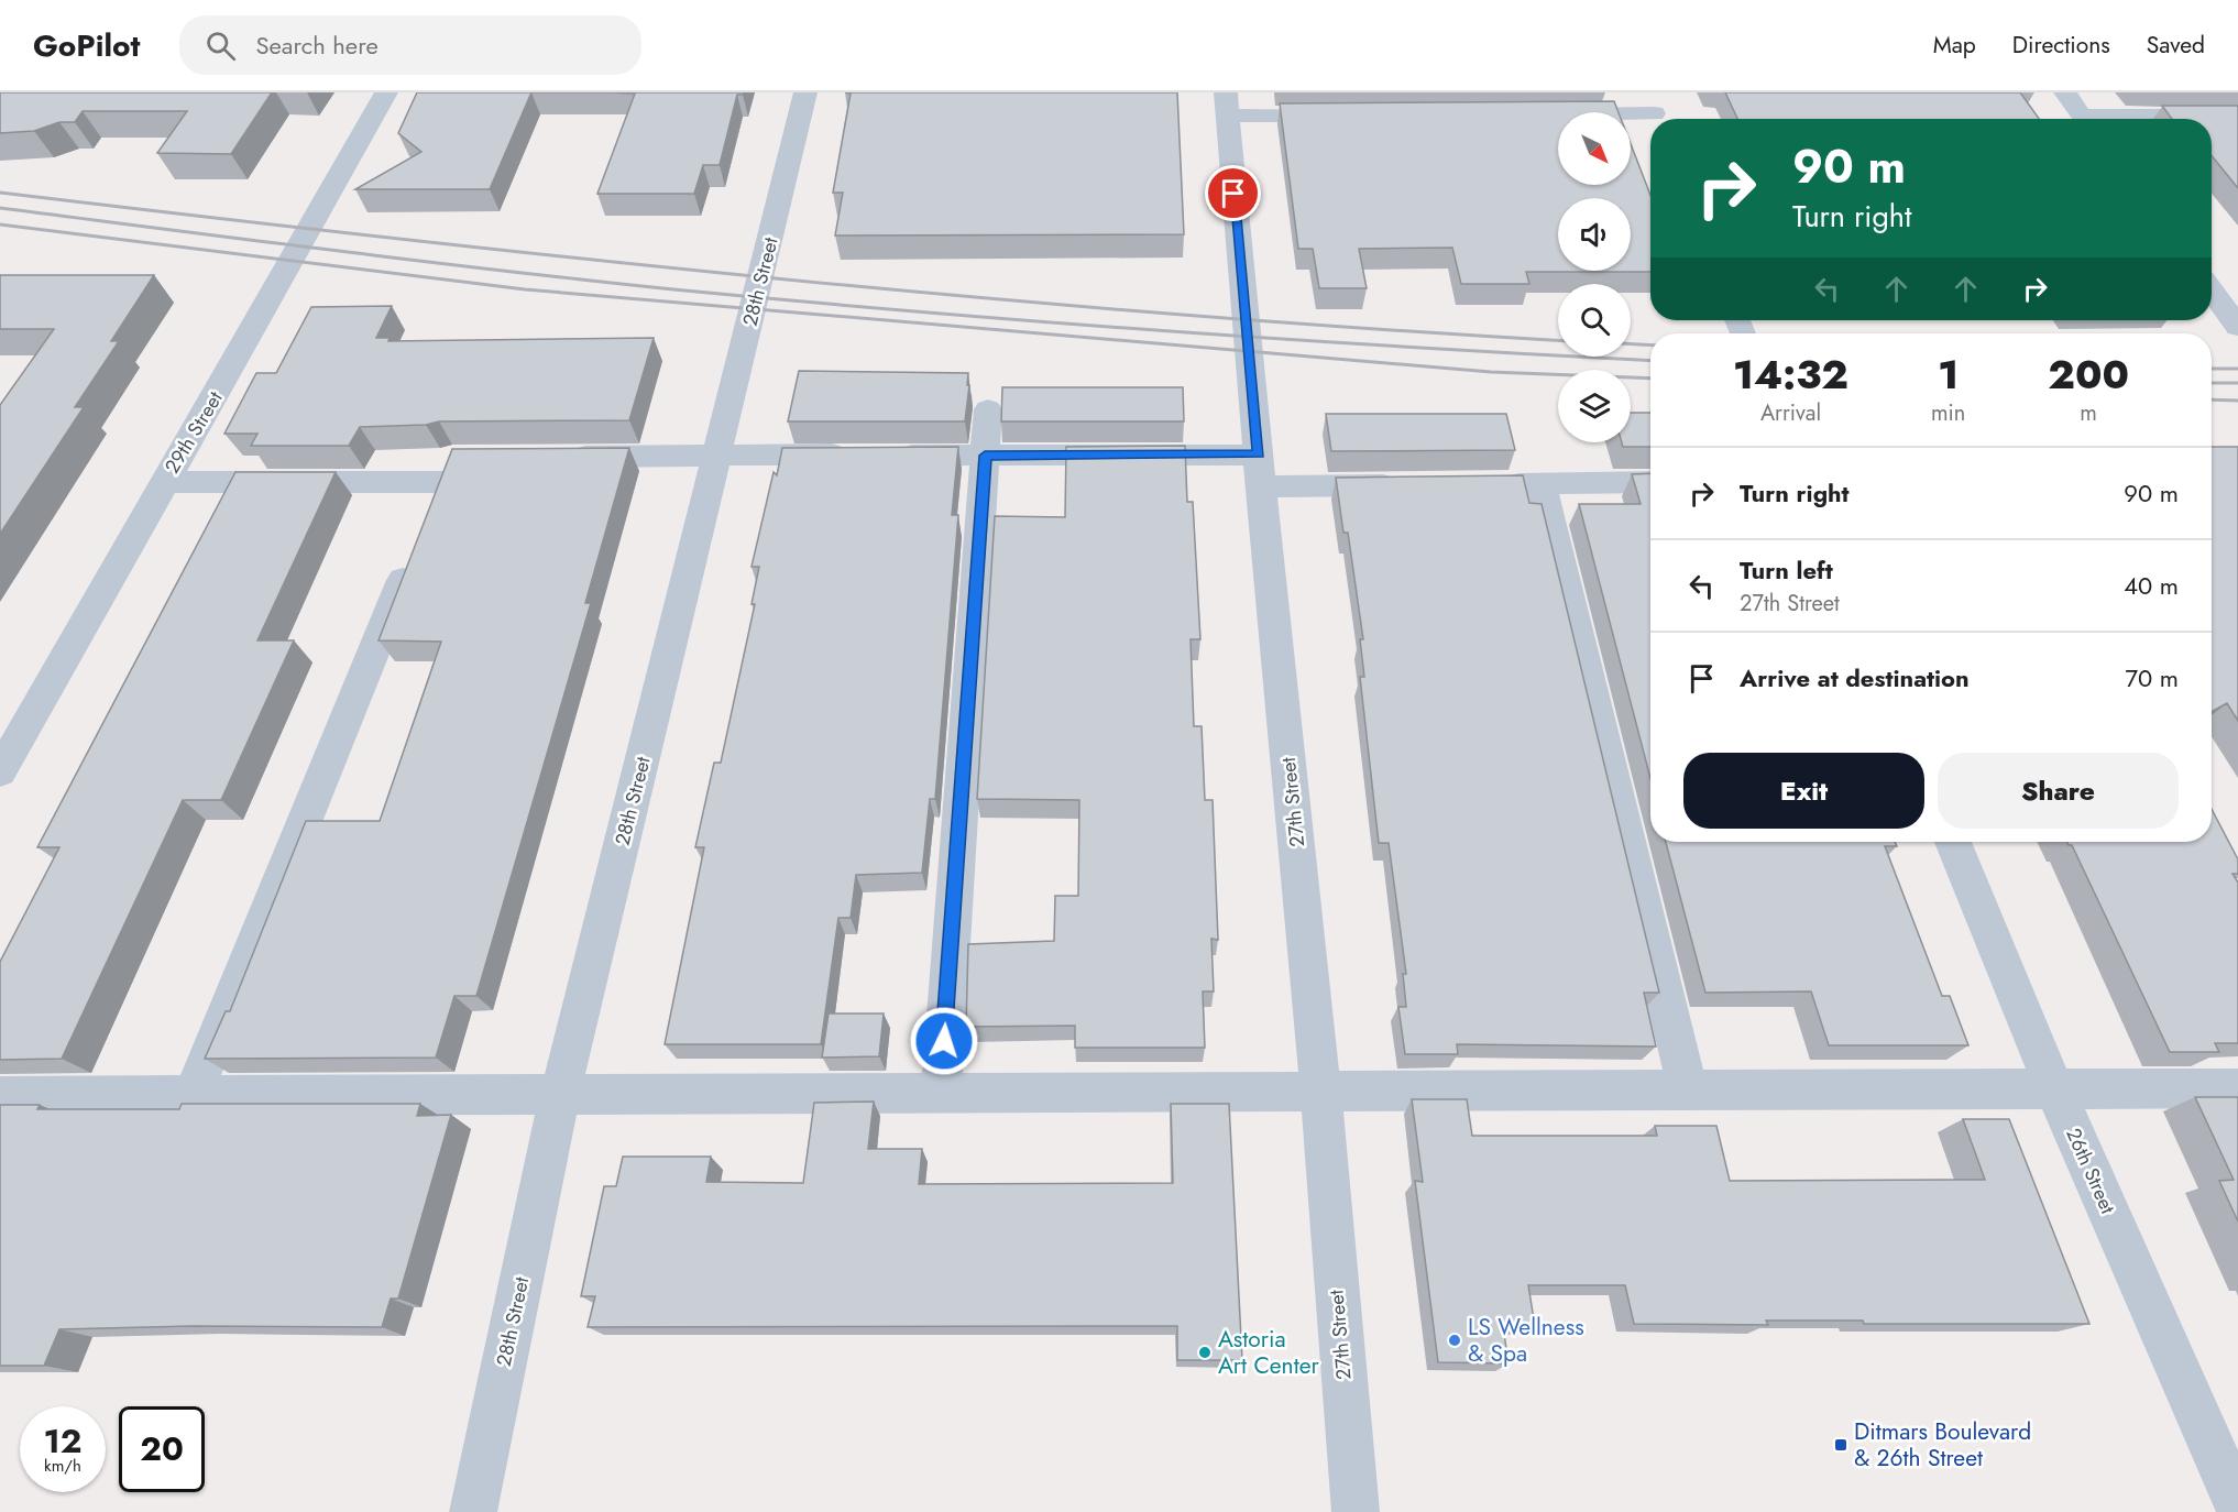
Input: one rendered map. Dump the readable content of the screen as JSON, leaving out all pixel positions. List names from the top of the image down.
{
  "streets": {
    "street": [
      "28th Street",
      "29th Street",
      "27th Street",
      "26th Street"
    ]
  },
  "places": {
    "other": ["LS Wellness & Spa", "Astoria Art Center"],
    "transit": ["Ditmars Boulevard & 26th Street"]
  },
  "north": "bottom right",
  "page": {
    "header": "GoPilot",
    "search": "Search here",
    "nav": ["Map", "Directions", "Saved"],
    "turn": ["90 m", "Turn right"],
    "eta": [
      "14:32",
      "Arrival",
      "1",
      "min",
      "200",
      "m"
    ],
    "list": [
      {
        "name": "Turn right",
        "value": "90 m"
      },
      {
        "name": "Turn left",
        "note": "27th Street",
        "value": "40 m"
      },
      {
        "name": "Arrive at destination",
        "value": "70 m"
      }
    ],
    "buttons": ["Exit", "Share"],
    "speed": "12 km/h",
    "limit": "20"
  }
}
